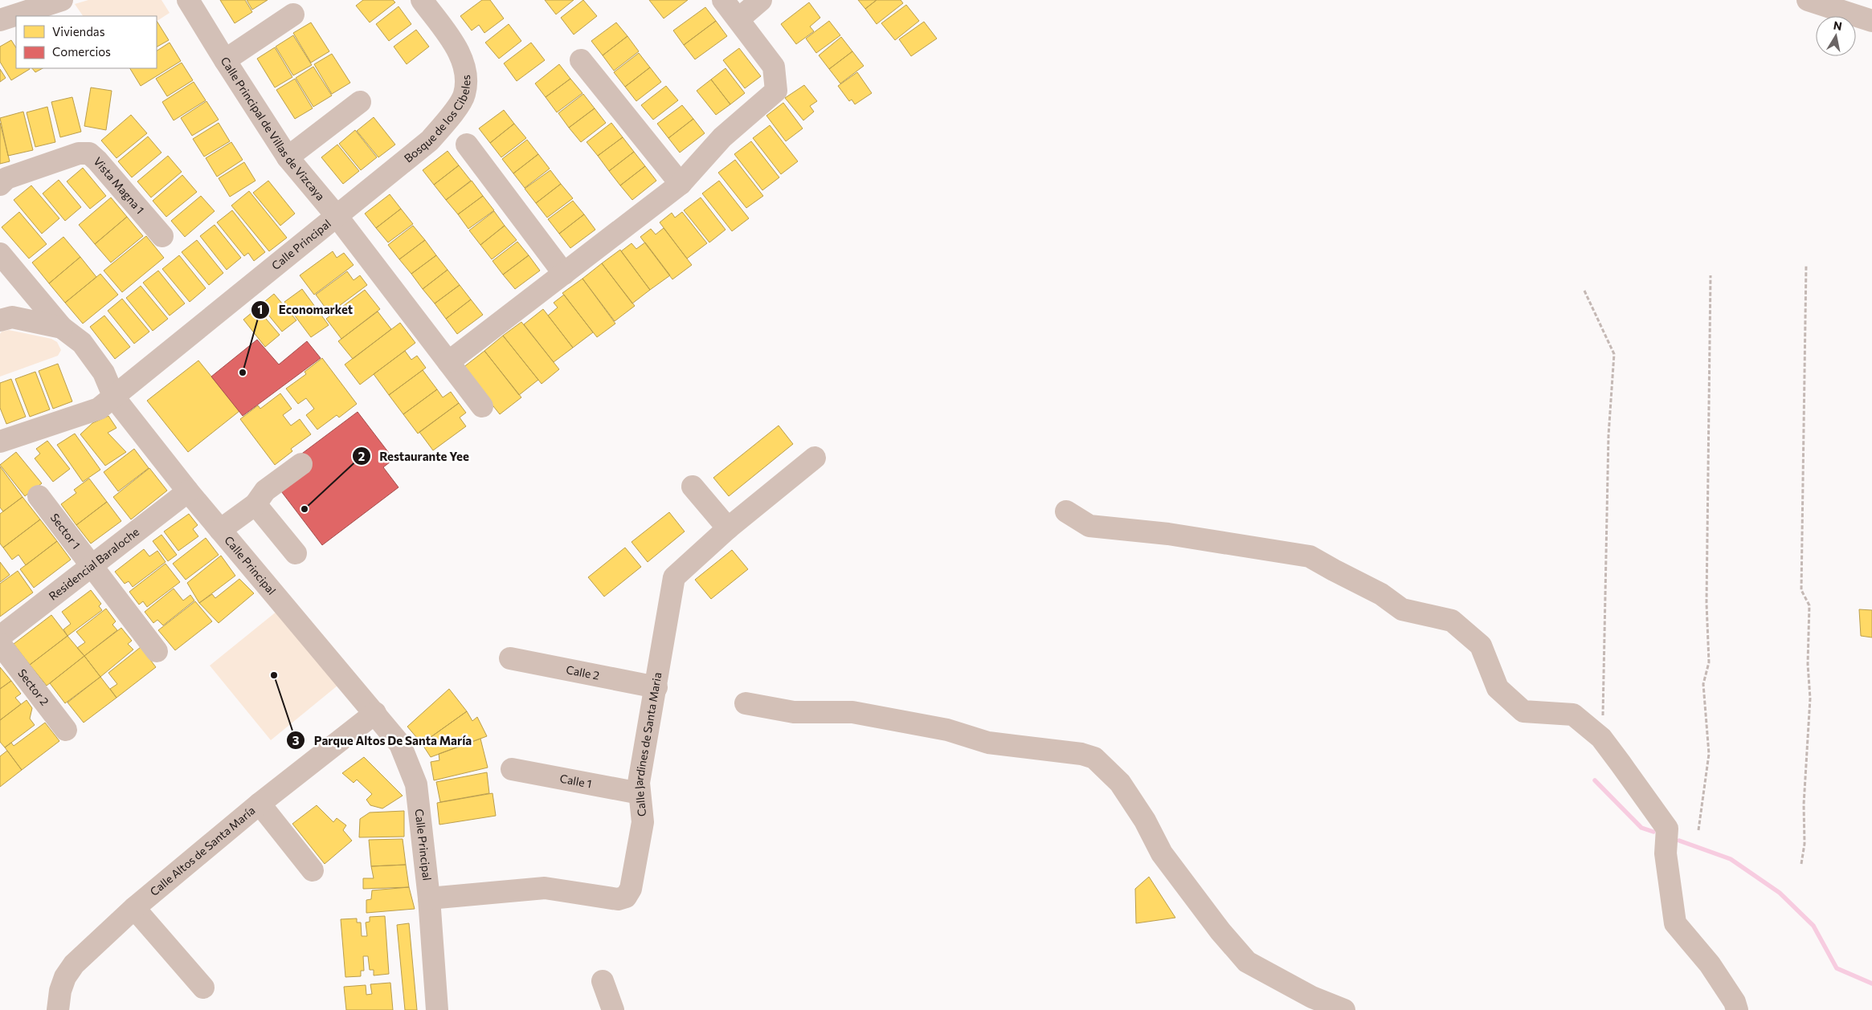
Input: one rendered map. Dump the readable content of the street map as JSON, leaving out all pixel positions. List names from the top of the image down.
{
  "streets": {
    "street": [
      "Bosque de los Cibeles",
      "Calle Principal de Villas de Vizcaya",
      "Vista Magna 1",
      "Calle Principal",
      "Sector 1",
      "Residencial Baraloche",
      "Calle 2",
      "Sector 2",
      "Calle Jardines de Santa Maria",
      "Calle 1",
      "Calle Altos de Santa María"
    ]
  },
  "crossings": [
    ["Bosque de los Cibeles", "Calle Principal de Villas de Vizcaya"],
    ["Bosque de los Cibeles", "Calle Principal"],
    ["Calle Principal de Villas de Vizcaya", "Calle Principal"],
    ["Calle Principal", "Residencial Baraloche"],
    ["Calle Principal", "Calle Jardines de Santa Maria"],
    ["Calle Principal", "Calle Altos de Santa María"],
    ["Sector 1", "Residencial Baraloche"],
    ["Calle 2", "Calle Jardines de Santa Maria"],
    ["Calle Jardines de Santa Maria", "Calle 1"]
  ],
  "places": ["Economarket", "Restaurante Yee", "Parque Altos De Santa María"],
  "legend": ["Viviendas", "Comercios"],
  "north": "top"
}
